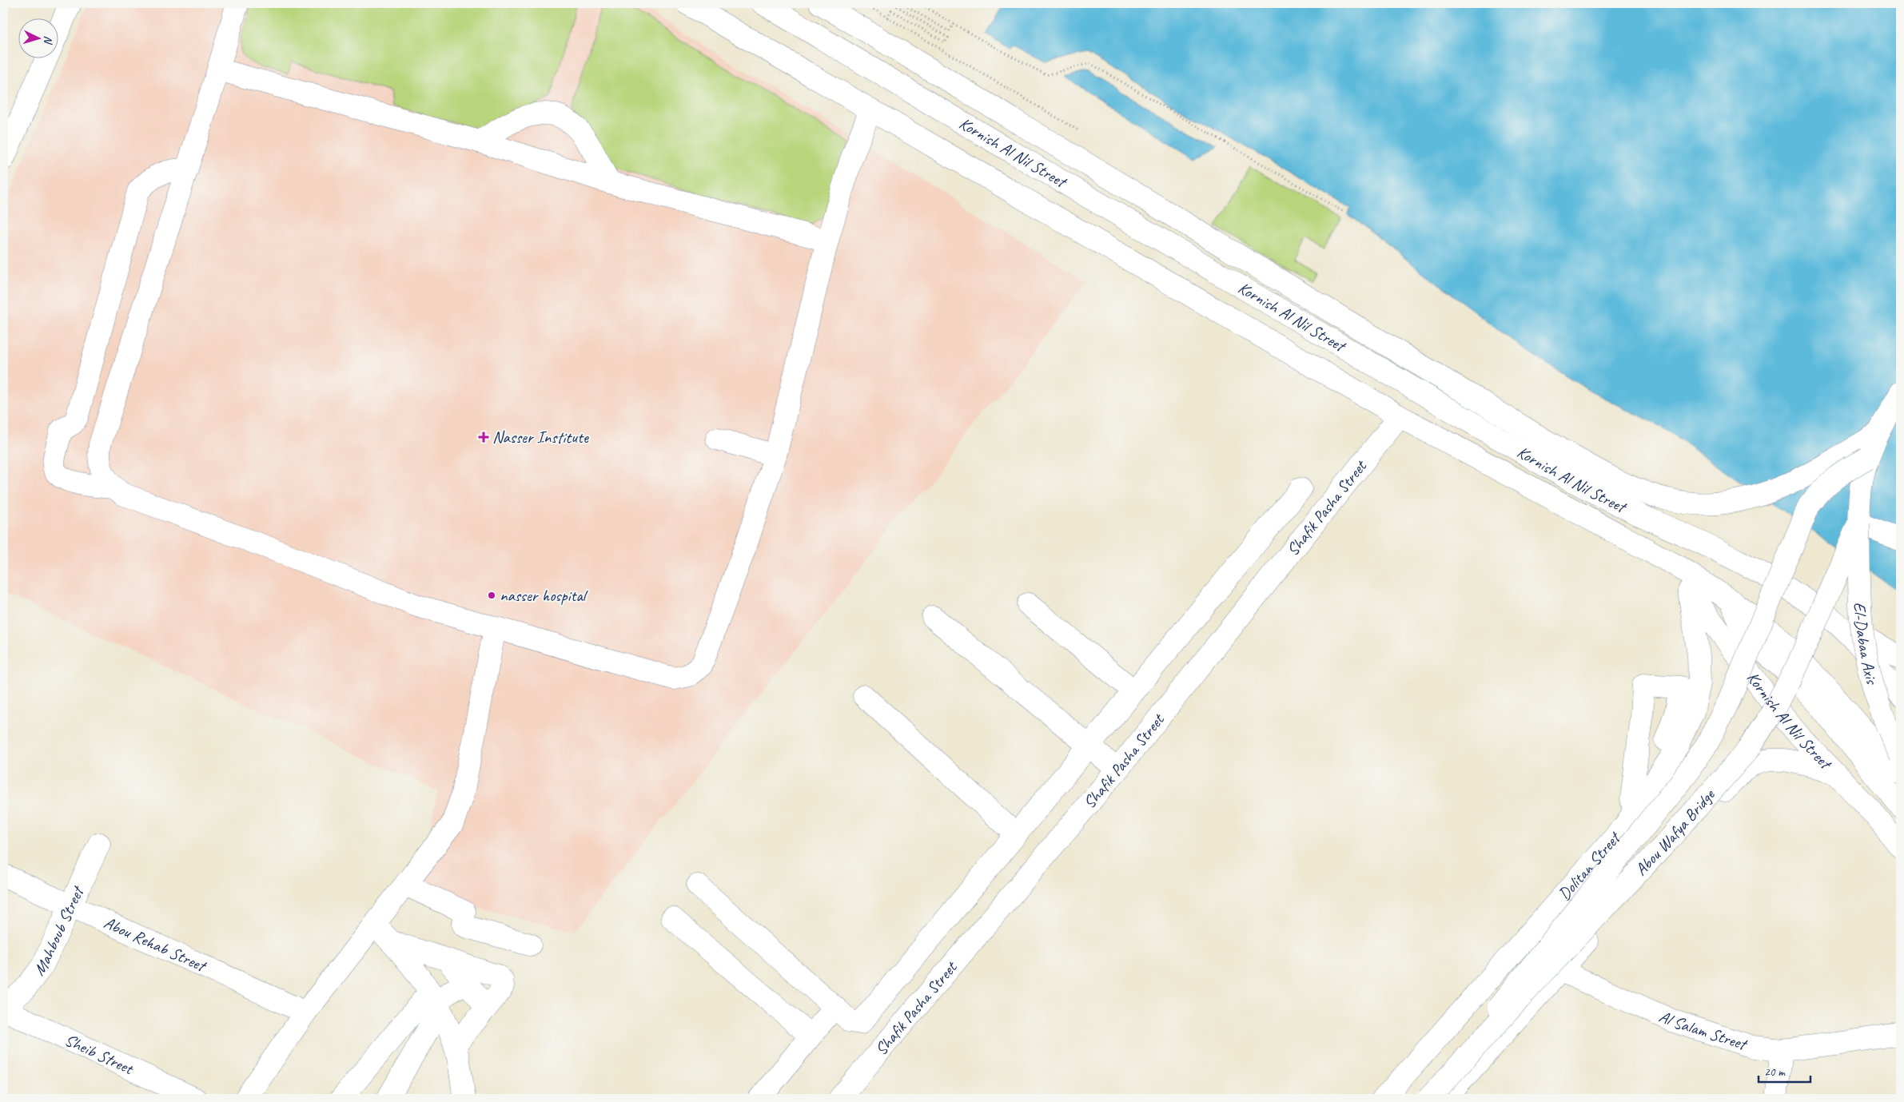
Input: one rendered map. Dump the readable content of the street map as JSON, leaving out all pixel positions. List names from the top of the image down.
{
  "streets": {
    "main road": [
      "Kornish Al Nil Street",
      "Shafik Pasha Street",
      "El-Dabaa Axis",
      "Abou Wafya Bridge",
      "Dolitan Street",
      "Mahboub Street",
      "Abou Rehab Street",
      "Al Salam Street",
      "Sheib Street"
    ]
  },
  "crossings": [
    ["Kornish Al Nil Street", "Shafik Pasha Street"],
    ["Kornish Al Nil Street", "Dolitan Street"],
    ["El-Dabaa Axis", "Abou Wafya Bridge"],
    ["Mahboub Street", "Abou Rehab Street"],
    ["Mahboub Street", "Sheib Street"]
  ],
  "places": {
    "health": ["Nasser Institute"],
    "other": ["nasser hospital"]
  },
  "scale_bar": "20 m",
  "north": "right"
}
